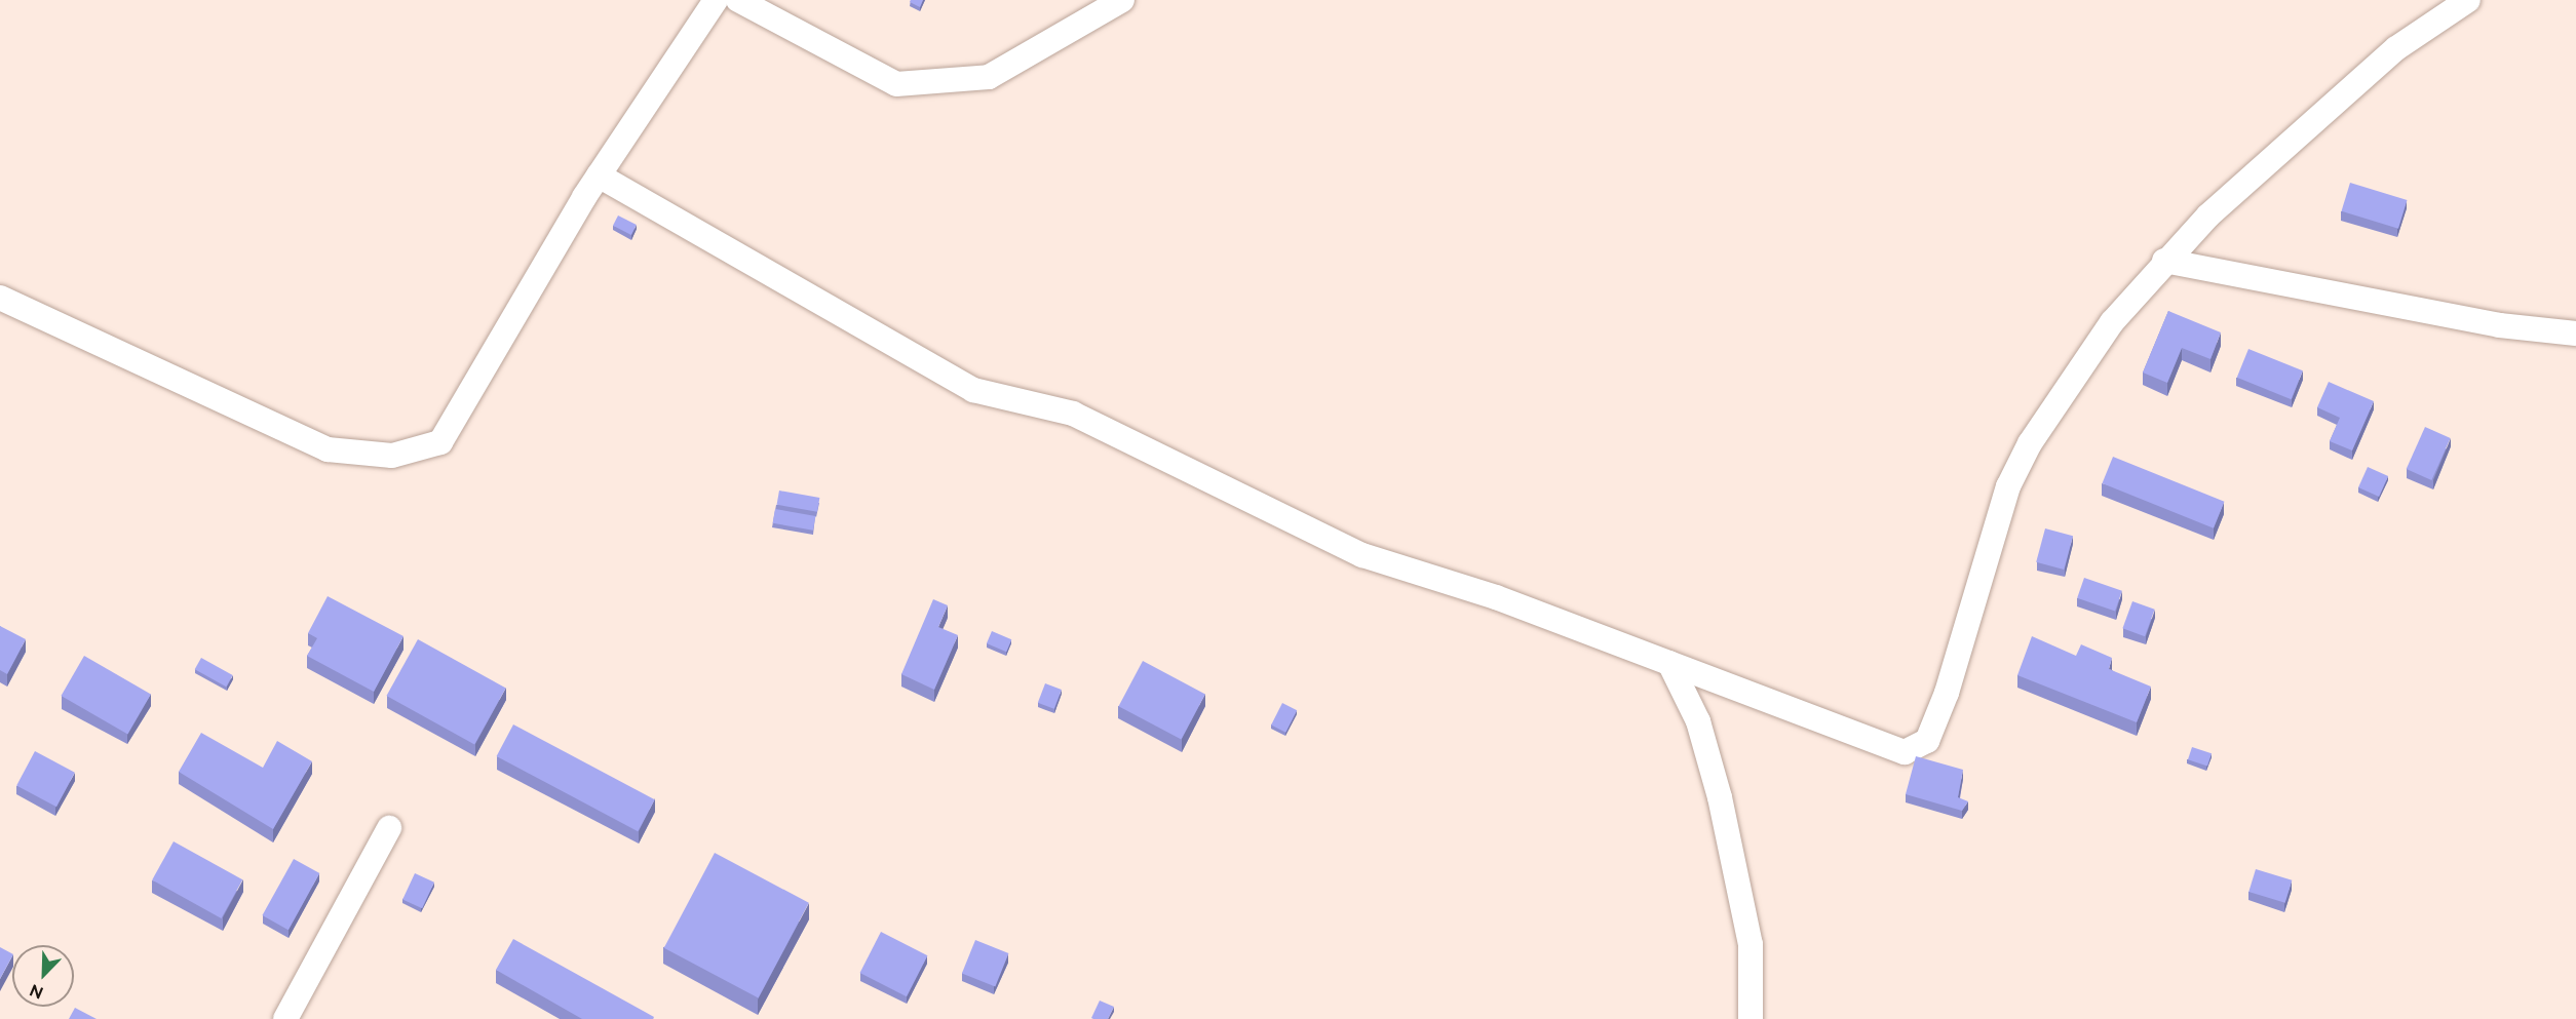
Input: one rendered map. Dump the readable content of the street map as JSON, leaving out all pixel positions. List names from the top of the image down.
{
  "north": "bottom left"
}
